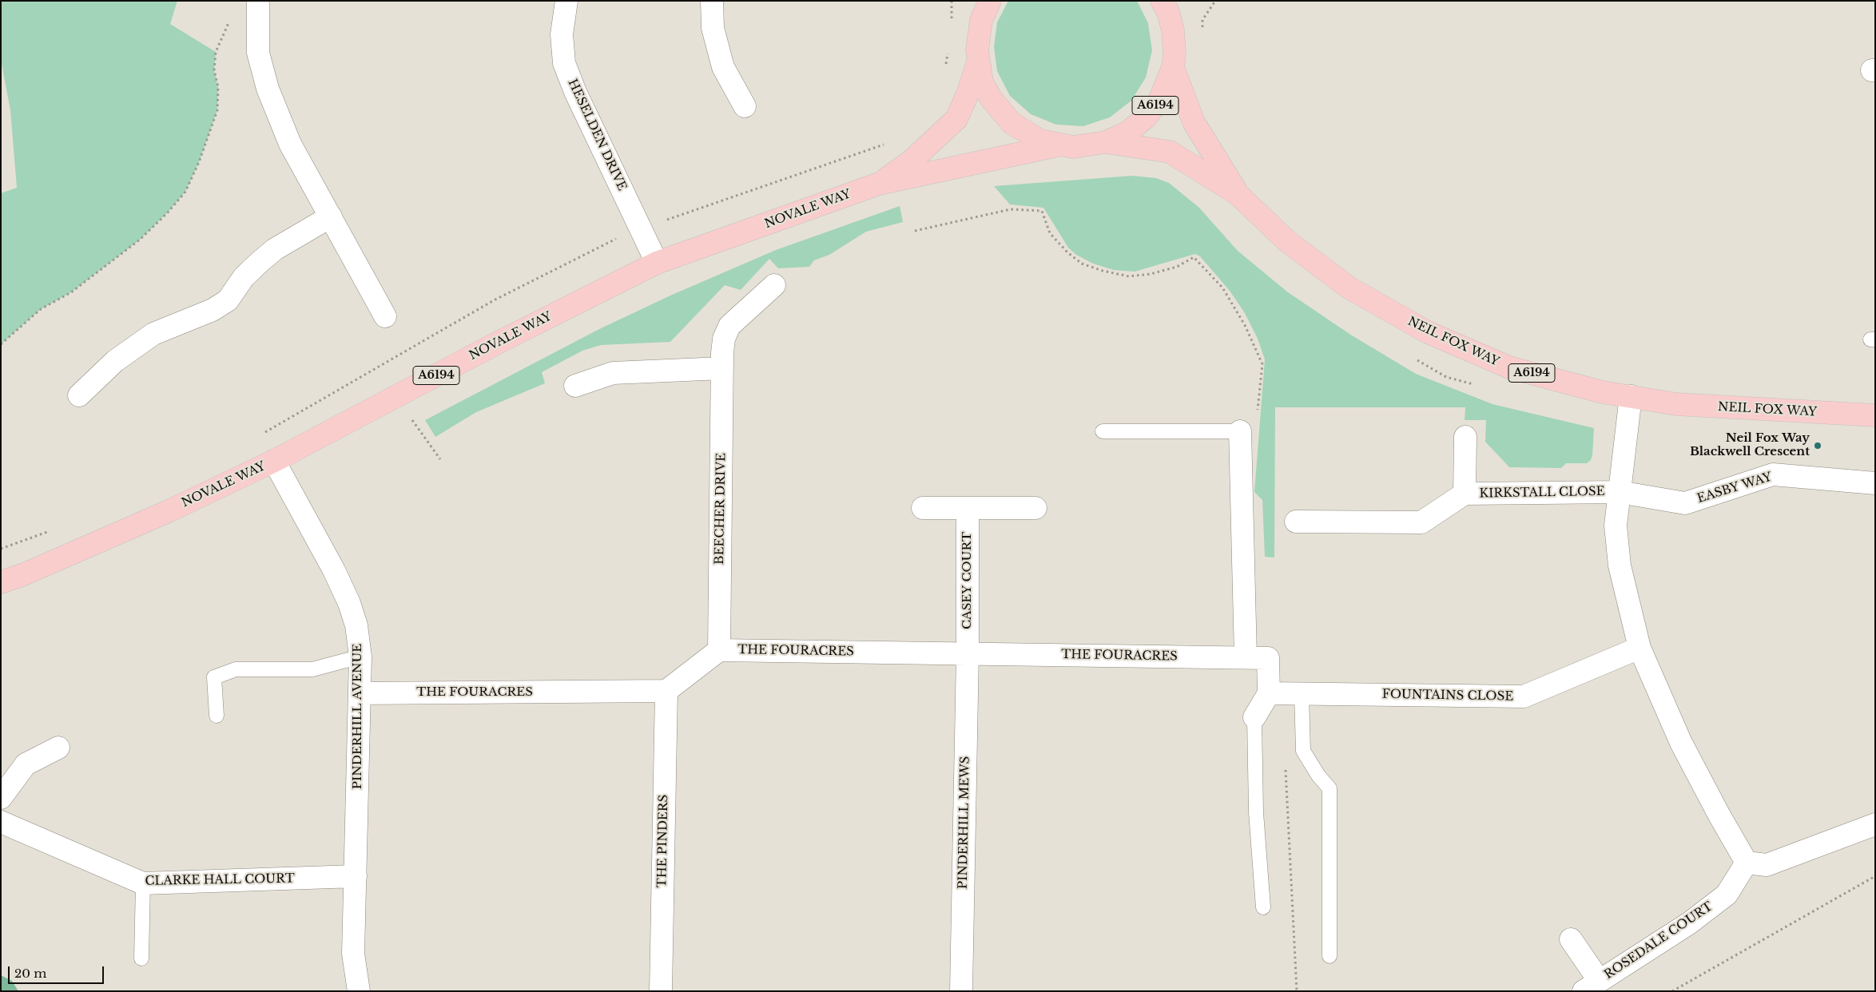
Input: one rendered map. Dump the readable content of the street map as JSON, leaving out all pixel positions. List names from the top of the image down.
{
  "streets": {
    "main road": ["A6194", "NOVALE WAY", "NEIL FOX WAY"],
    "street": [
      "HESELDEN DRIVE",
      "EASBY WAY",
      "KIRKSTALL CLOSE",
      "BEECHER DRIVE",
      "CASEY COURT",
      "THE FOURACRES",
      "FOUNTAINS CLOSE",
      "PINDERHILL AVENUE",
      "PINDERHILL MEWS",
      "THE PINDERS",
      "CLARKE HALL COURT",
      "ROSEDALE COURT"
    ]
  },
  "crossings": [
    ["A6194", "NOVALE WAY"],
    ["A6194", "NEIL FOX WAY"],
    ["HESELDEN DRIVE", "NOVALE WAY"],
    ["NOVALE WAY", "PINDERHILL AVENUE"],
    ["EASBY WAY", "KIRKSTALL CLOSE"],
    ["BEECHER DRIVE", "THE FOURACRES"],
    ["CASEY COURT", "THE FOURACRES"],
    ["CASEY COURT", "PINDERHILL MEWS"],
    ["THE FOURACRES", "FOUNTAINS CLOSE"],
    ["THE FOURACRES", "PINDERHILL AVENUE"],
    ["THE FOURACRES", "PINDERHILL MEWS"],
    ["THE FOURACRES", "THE PINDERS"],
    ["PINDERHILL AVENUE", "CLARKE HALL COURT"]
  ],
  "places": ["Neil Fox Way Blackwell Crescent"],
  "scale_bar": "20 m"
}
